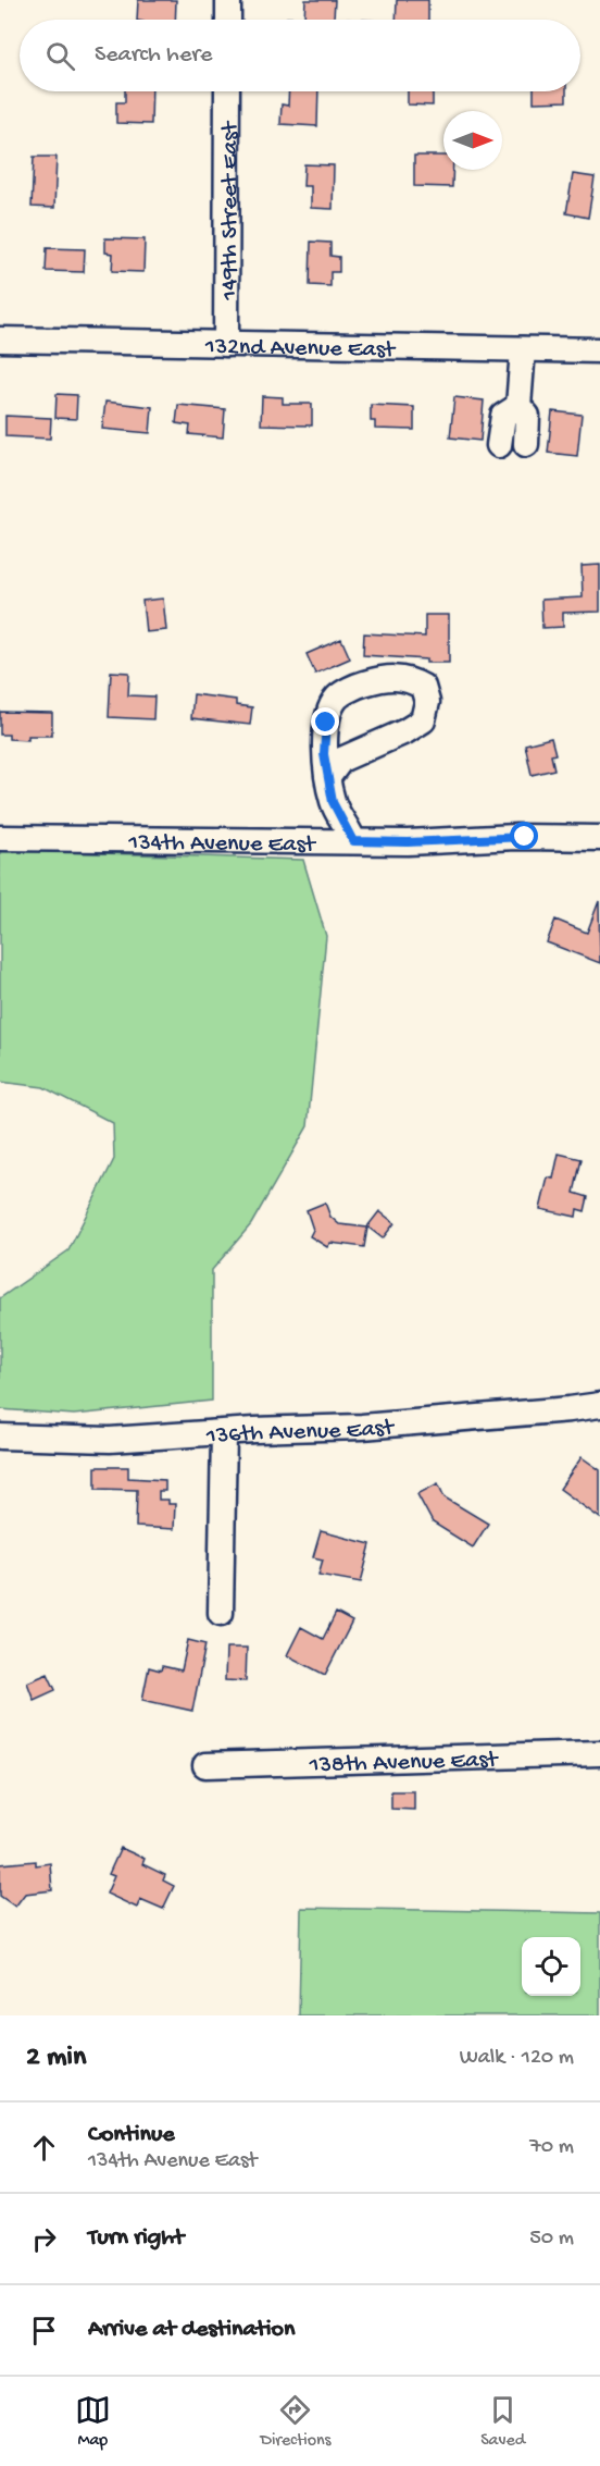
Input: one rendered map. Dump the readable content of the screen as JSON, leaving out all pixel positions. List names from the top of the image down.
{
  "streets": {
    "street": [
      "149th Street East",
      "132nd Avenue East",
      "134th Avenue East",
      "136th Avenue East",
      "138th Avenue East"
    ]
  },
  "crossings": [
    ["149th Street East", "132nd Avenue East"]
  ],
  "north": "right",
  "page": {
    "search": "Search here",
    "heading": ["2 min", "Walk · 120 m"],
    "list": [
      ["Continue", "134th Avenue East", "70 m"],
      ["Turn right", "50 m"],
      "Arrive at destination"
    ],
    "nav": ["Map", "Directions", "Saved"]
  }
}
